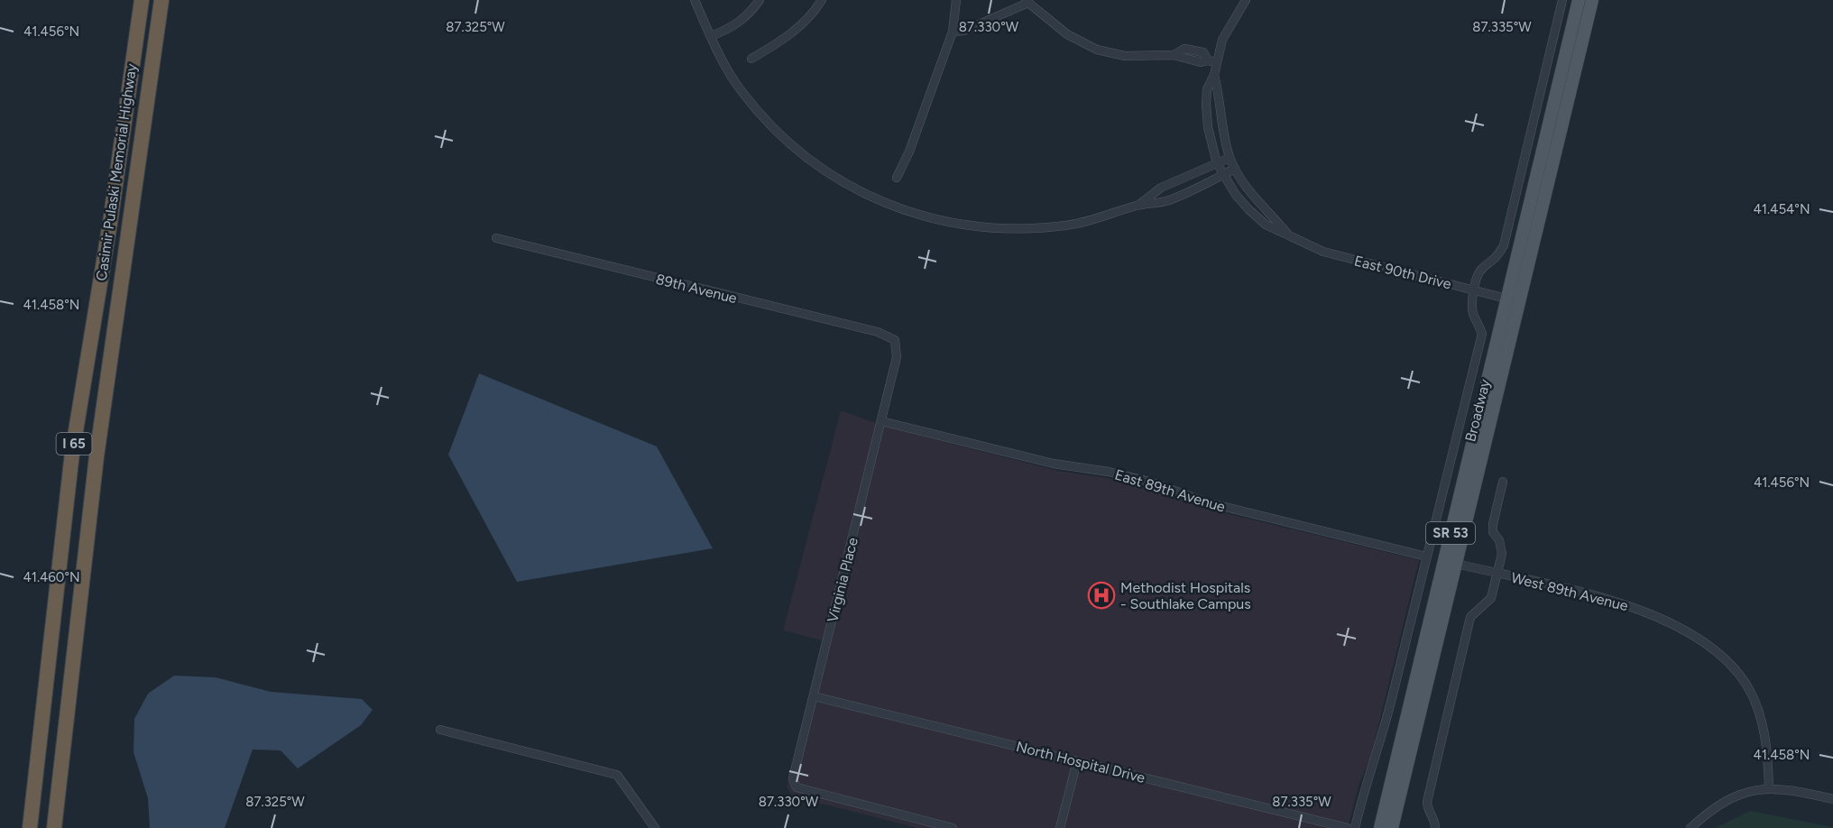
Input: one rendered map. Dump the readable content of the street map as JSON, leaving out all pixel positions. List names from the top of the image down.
{
  "streets": {
    "highway": ["Casimir Pulaski Memorial Highway", "I 65"],
    "main road": ["Broadway", "SR 53"],
    "street": [
      "East 90th Drive",
      "89th Avenue",
      "East 89th Avenue",
      "Virginia Place",
      "West 89th Avenue",
      "North Hospital Drive"
    ]
  },
  "crossings": [
    ["East 90th Drive", "Broadway"],
    ["89th Avenue", "Virginia Place"],
    ["Broadway", "West 89th Avenue"],
    ["East 89th Avenue", "Virginia Place"],
    ["Virginia Place", "North Hospital Drive"]
  ],
  "places": {
    "hospital": ["Methodist Hospitals - Southlake Campus"]
  },
  "coordinates": [
    "87.325°W",
    "87.330°W",
    "87.335°W",
    "41.456°N",
    "41.454°N",
    "41.458°N",
    "41.460°N"
  ]
}
